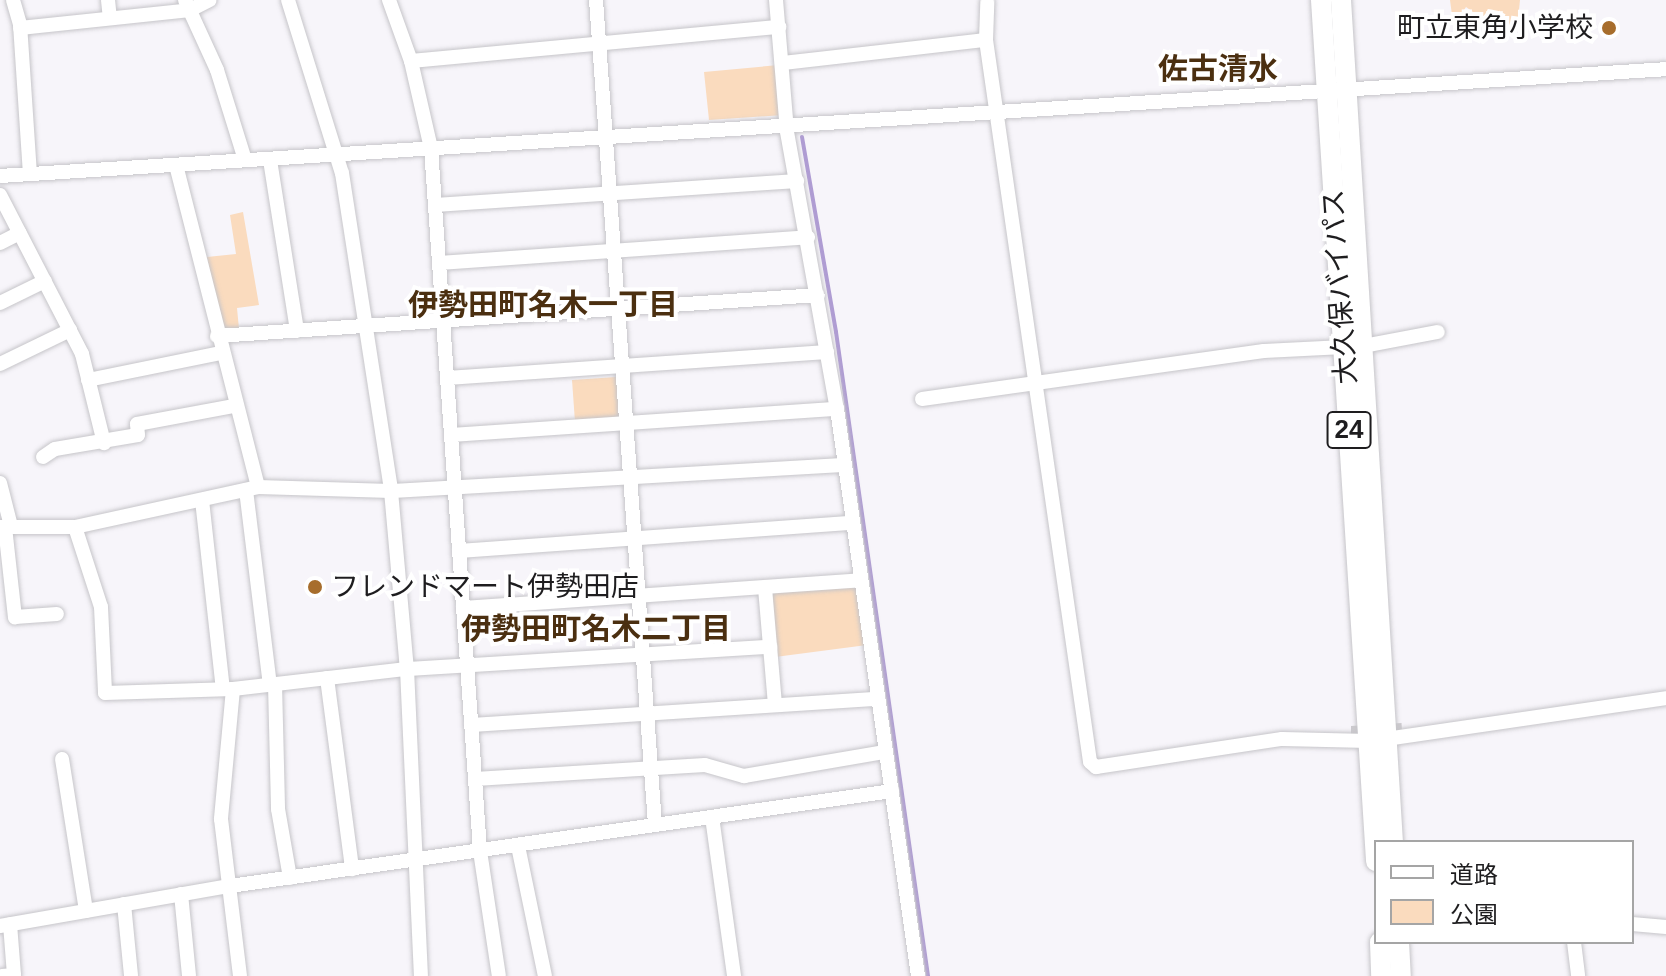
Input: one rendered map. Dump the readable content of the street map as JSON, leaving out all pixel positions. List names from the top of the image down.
{
  "streets": {
    "highway": ["大久保バイパス", "24"]
  },
  "districts": ["佐古清水", "伊勢田町名木一丁目", "伊勢田町名木二丁目"],
  "places": ["町立東角小学校", "フレンドマート伊勢田店"],
  "legend": ["道路", "公園"]
}
